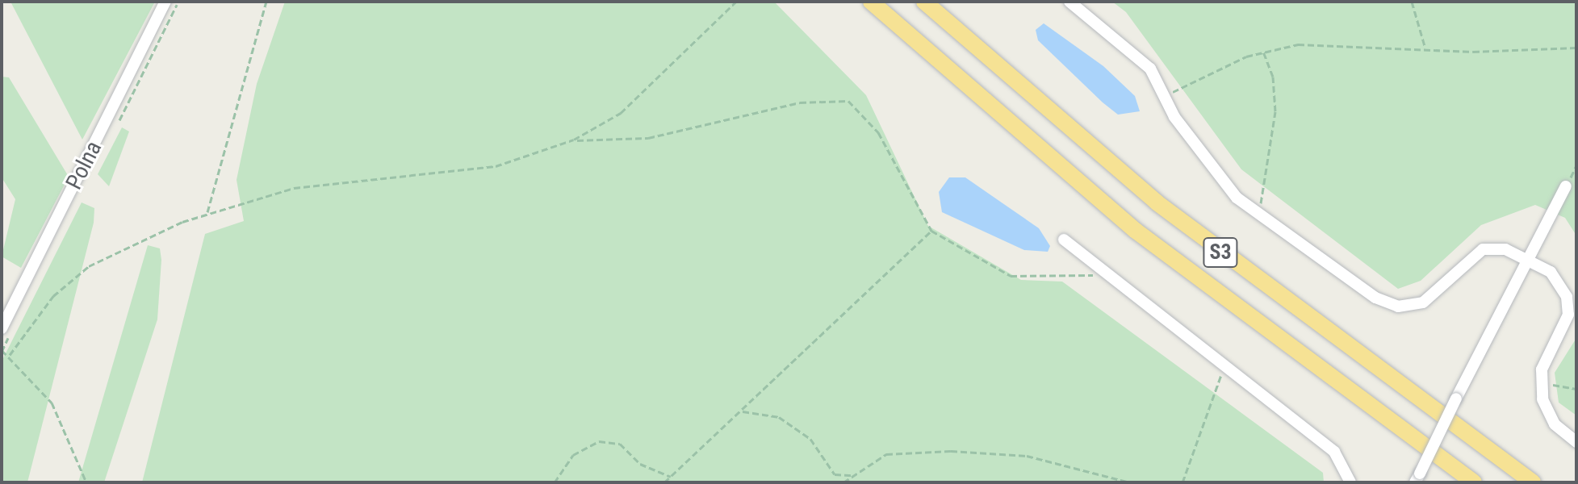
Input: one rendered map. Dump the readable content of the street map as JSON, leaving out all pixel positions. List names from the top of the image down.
{
  "streets": {
    "highway": ["S3"],
    "street": ["Polna"]
  }
}
